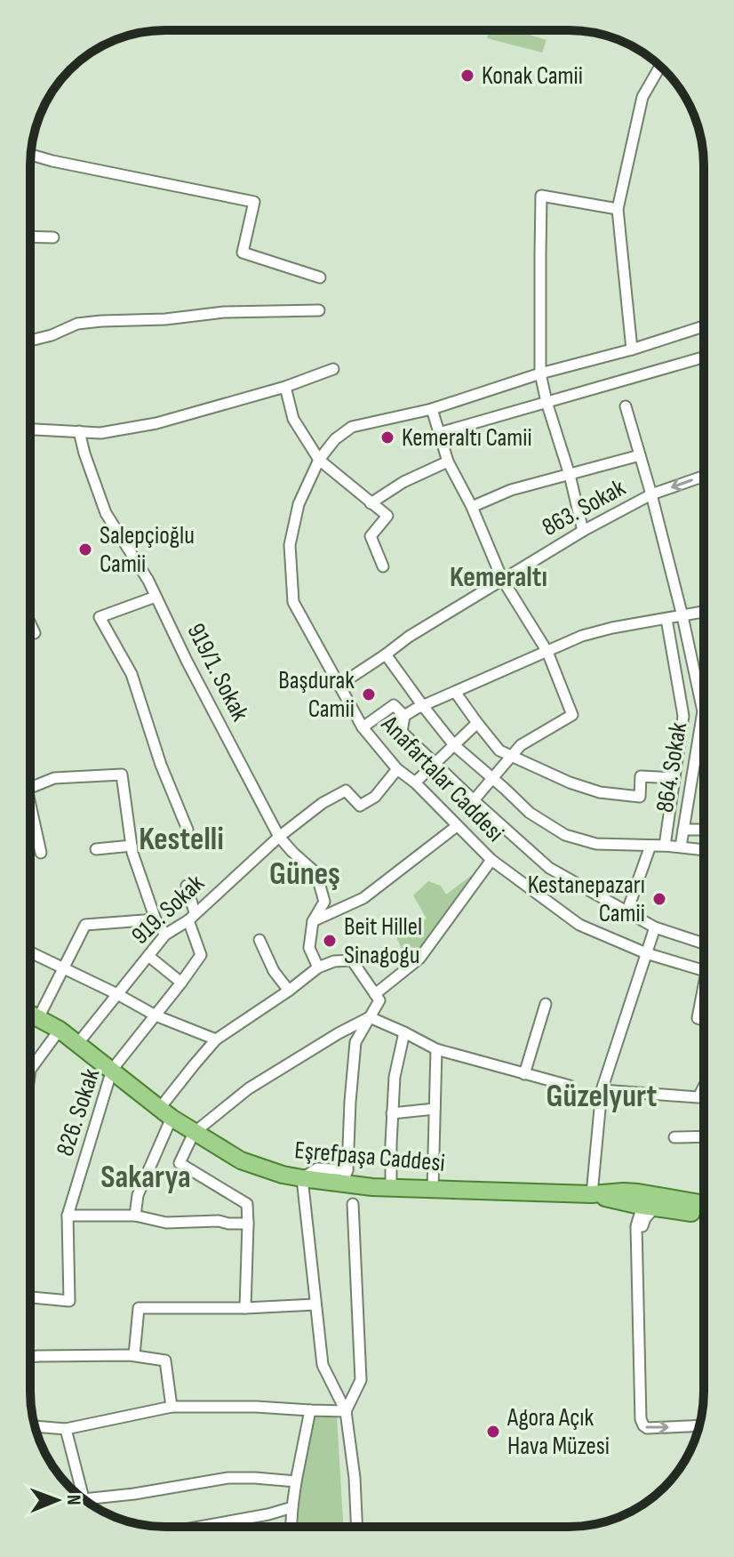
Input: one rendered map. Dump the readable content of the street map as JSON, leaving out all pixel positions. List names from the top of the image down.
{
  "streets": {
    "main road": ["Eşrefpaşa Caddesi"],
    "street": [
      "863. Sokak",
      "919/1. Sokak",
      "864. Sokak",
      "Anafartalar Caddesi",
      "919. Sokak",
      "826. Sokak"
    ]
  },
  "crossings": [
    ["863. Sokak", "864. Sokak"],
    ["863. Sokak", "Anafartalar Caddesi"],
    ["919/1. Sokak", "919. Sokak"],
    ["Anafartalar Caddesi", "919. Sokak"],
    ["919. Sokak", "826. Sokak"],
    ["919. Sokak", "Eşrefpaşa Caddesi"],
    ["826. Sokak", "Eşrefpaşa Caddesi"]
  ],
  "districts": [
    "Kemeraltı",
    "Kestelli",
    "Güneş",
    "Güzelyurt",
    "Sakarya"
  ],
  "places": [
    "Konak Camii",
    "Kemeraltı Camii",
    "Salepçioğlu Camii",
    "Başdurak Camii",
    "Kestanepazarı Camii",
    "Beit Hillel Sinagogu",
    "Agora Açık Hava Müzesi"
  ],
  "north": "right"
}
